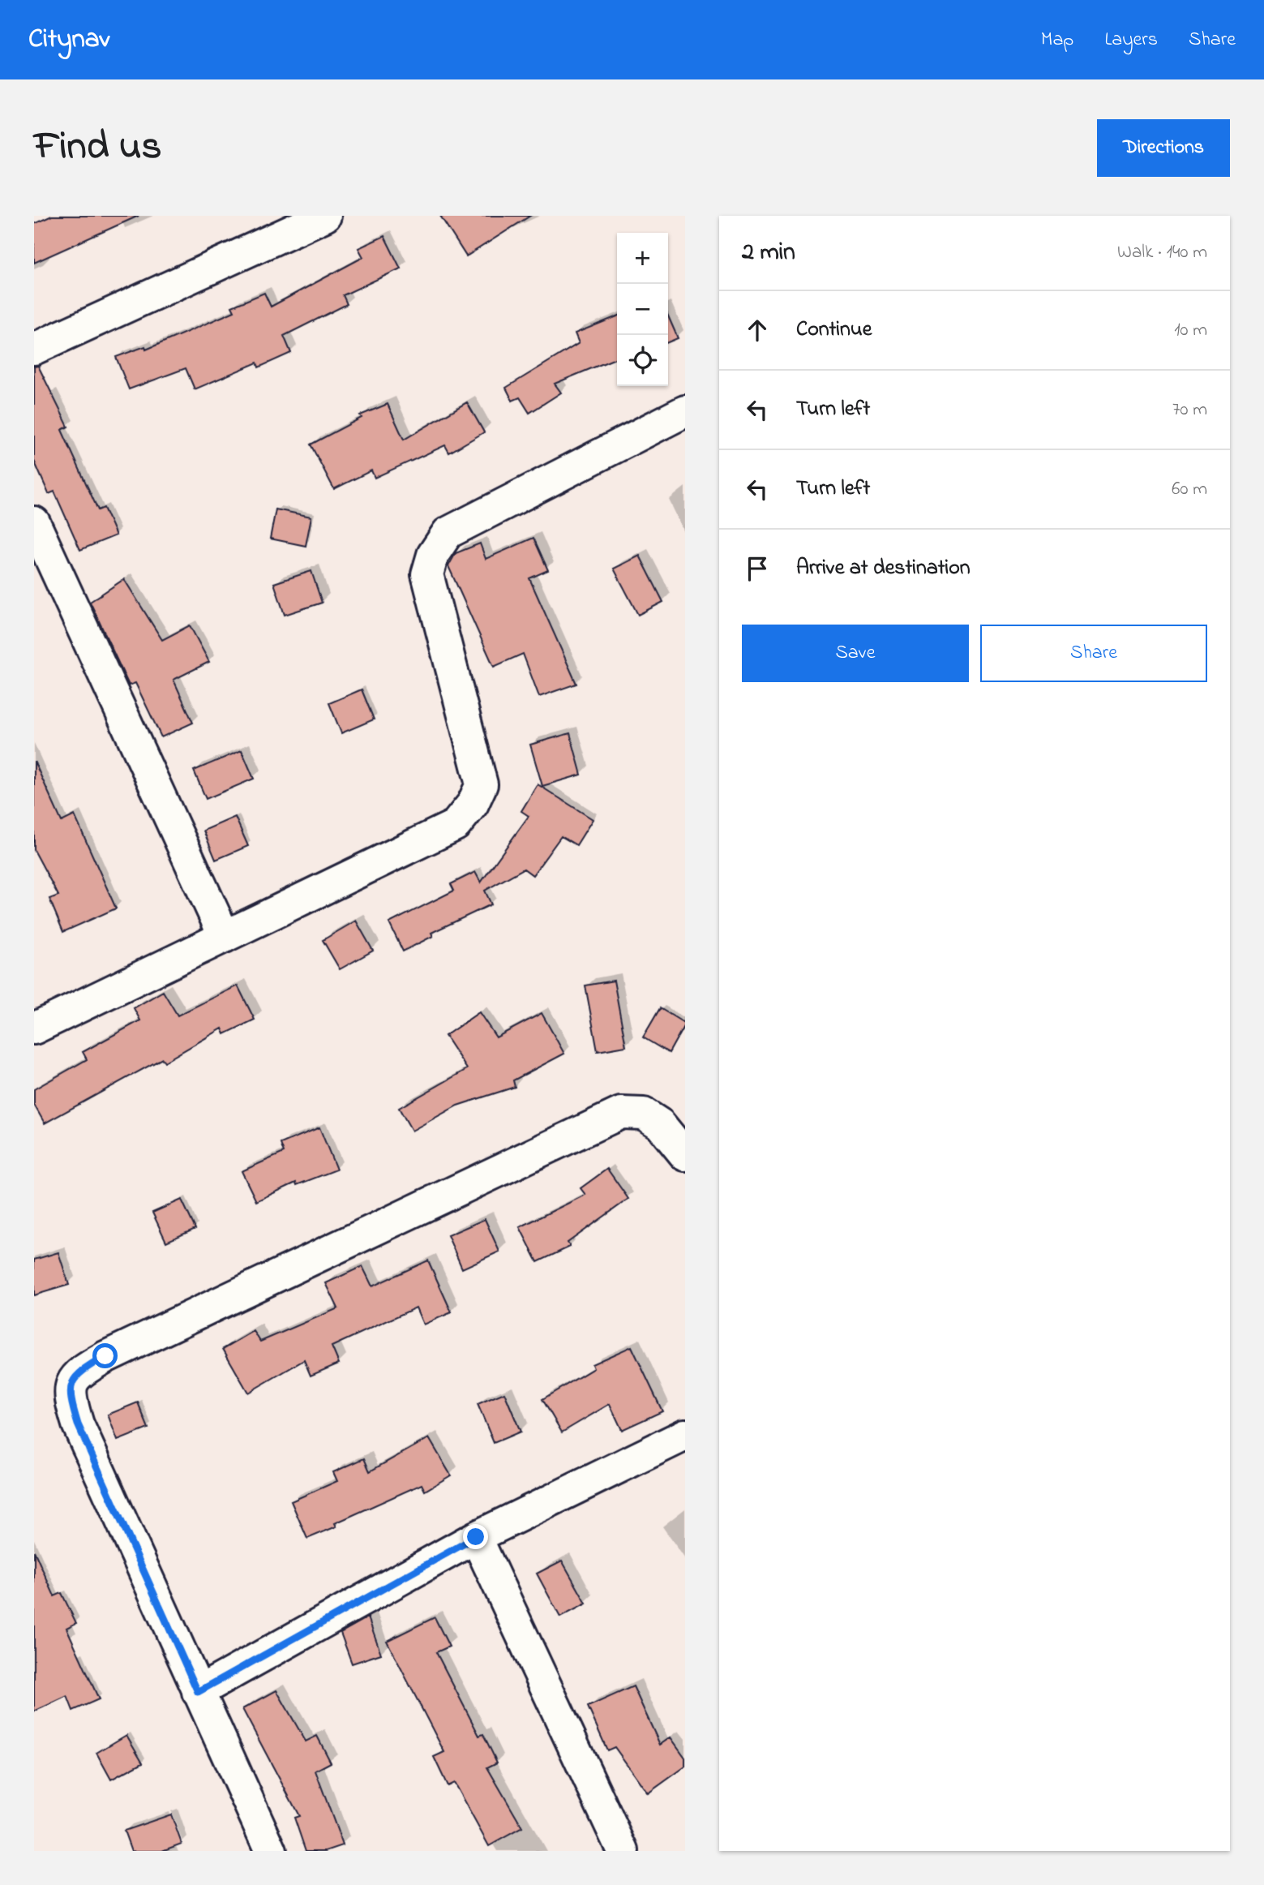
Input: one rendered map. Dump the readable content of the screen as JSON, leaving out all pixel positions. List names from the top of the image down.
{
  "page": {
    "header": "Citynav",
    "nav": ["Map", "Layers", "Share"],
    "title": "Find us",
    "buttons": [
      "Directions",
      ["Save", "Share"]
    ],
    "heading": ["2 min", "Walk · 140 m"],
    "map_buttons": ["+", "−"],
    "list": [
      ["Continue", "10 m"],
      ["Turn left", "70 m"],
      ["Turn left", "60 m"],
      "Arrive at destination"
    ]
  }
}
